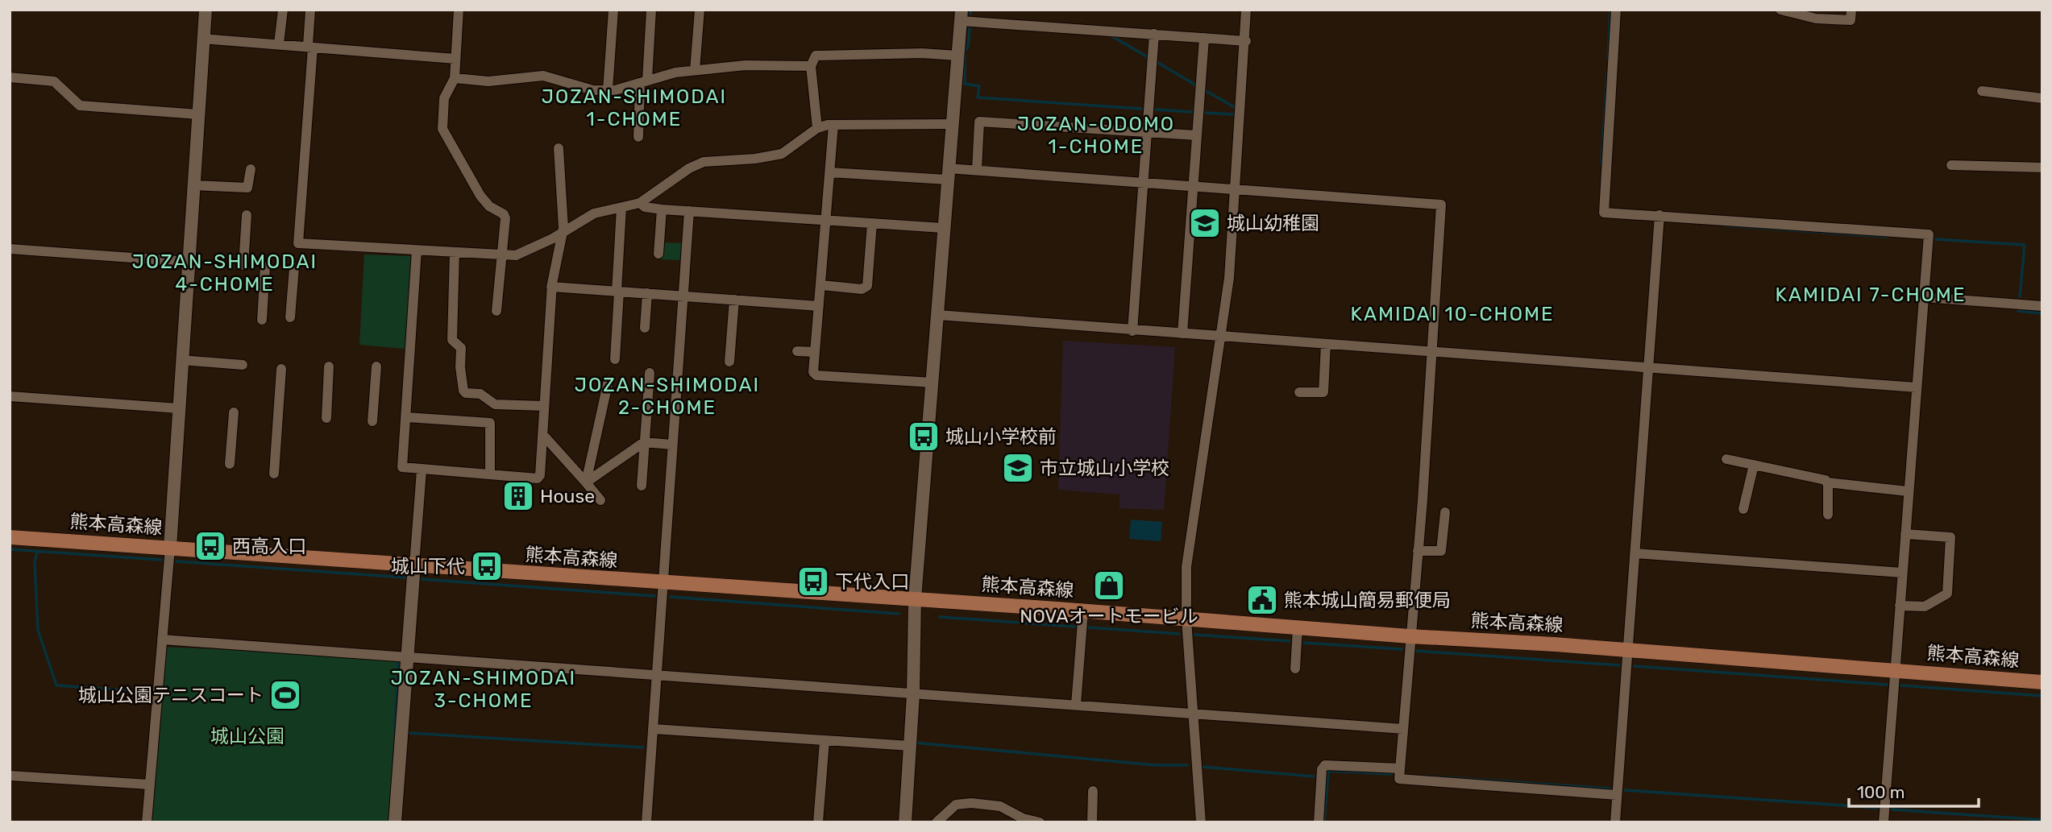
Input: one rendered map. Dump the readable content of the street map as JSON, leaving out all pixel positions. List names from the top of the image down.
{
  "streets": {
    "main road": ["熊本高森線"]
  },
  "districts": [
    "JOZAN-SHIMODAI 1-CHOME",
    "JOZAN-ODOMO 1-CHOME",
    "JOZAN-SHIMODAI 4-CHOME",
    "KAMIDAI 7-CHOME",
    "KAMIDAI 10-CHOME",
    "JOZAN-SHIMODAI 2-CHOME",
    "JOZAN-SHIMODAI 3-CHOME"
  ],
  "parks": ["城山公園"],
  "places": {
    "school or university": ["城山幼稚園", "市立城山小学校"],
    "bus stop": [
      "城山小学校前",
      "西高入口",
      "城山下代",
      "下代入口"
    ],
    "building": ["House"],
    "shop": ["NOVAオートモービル"],
    "public building": ["熊本城山簡易郵便局"],
    "sports": ["城山公園テニスコート"]
  },
  "scale_bar": "100 m"
}
